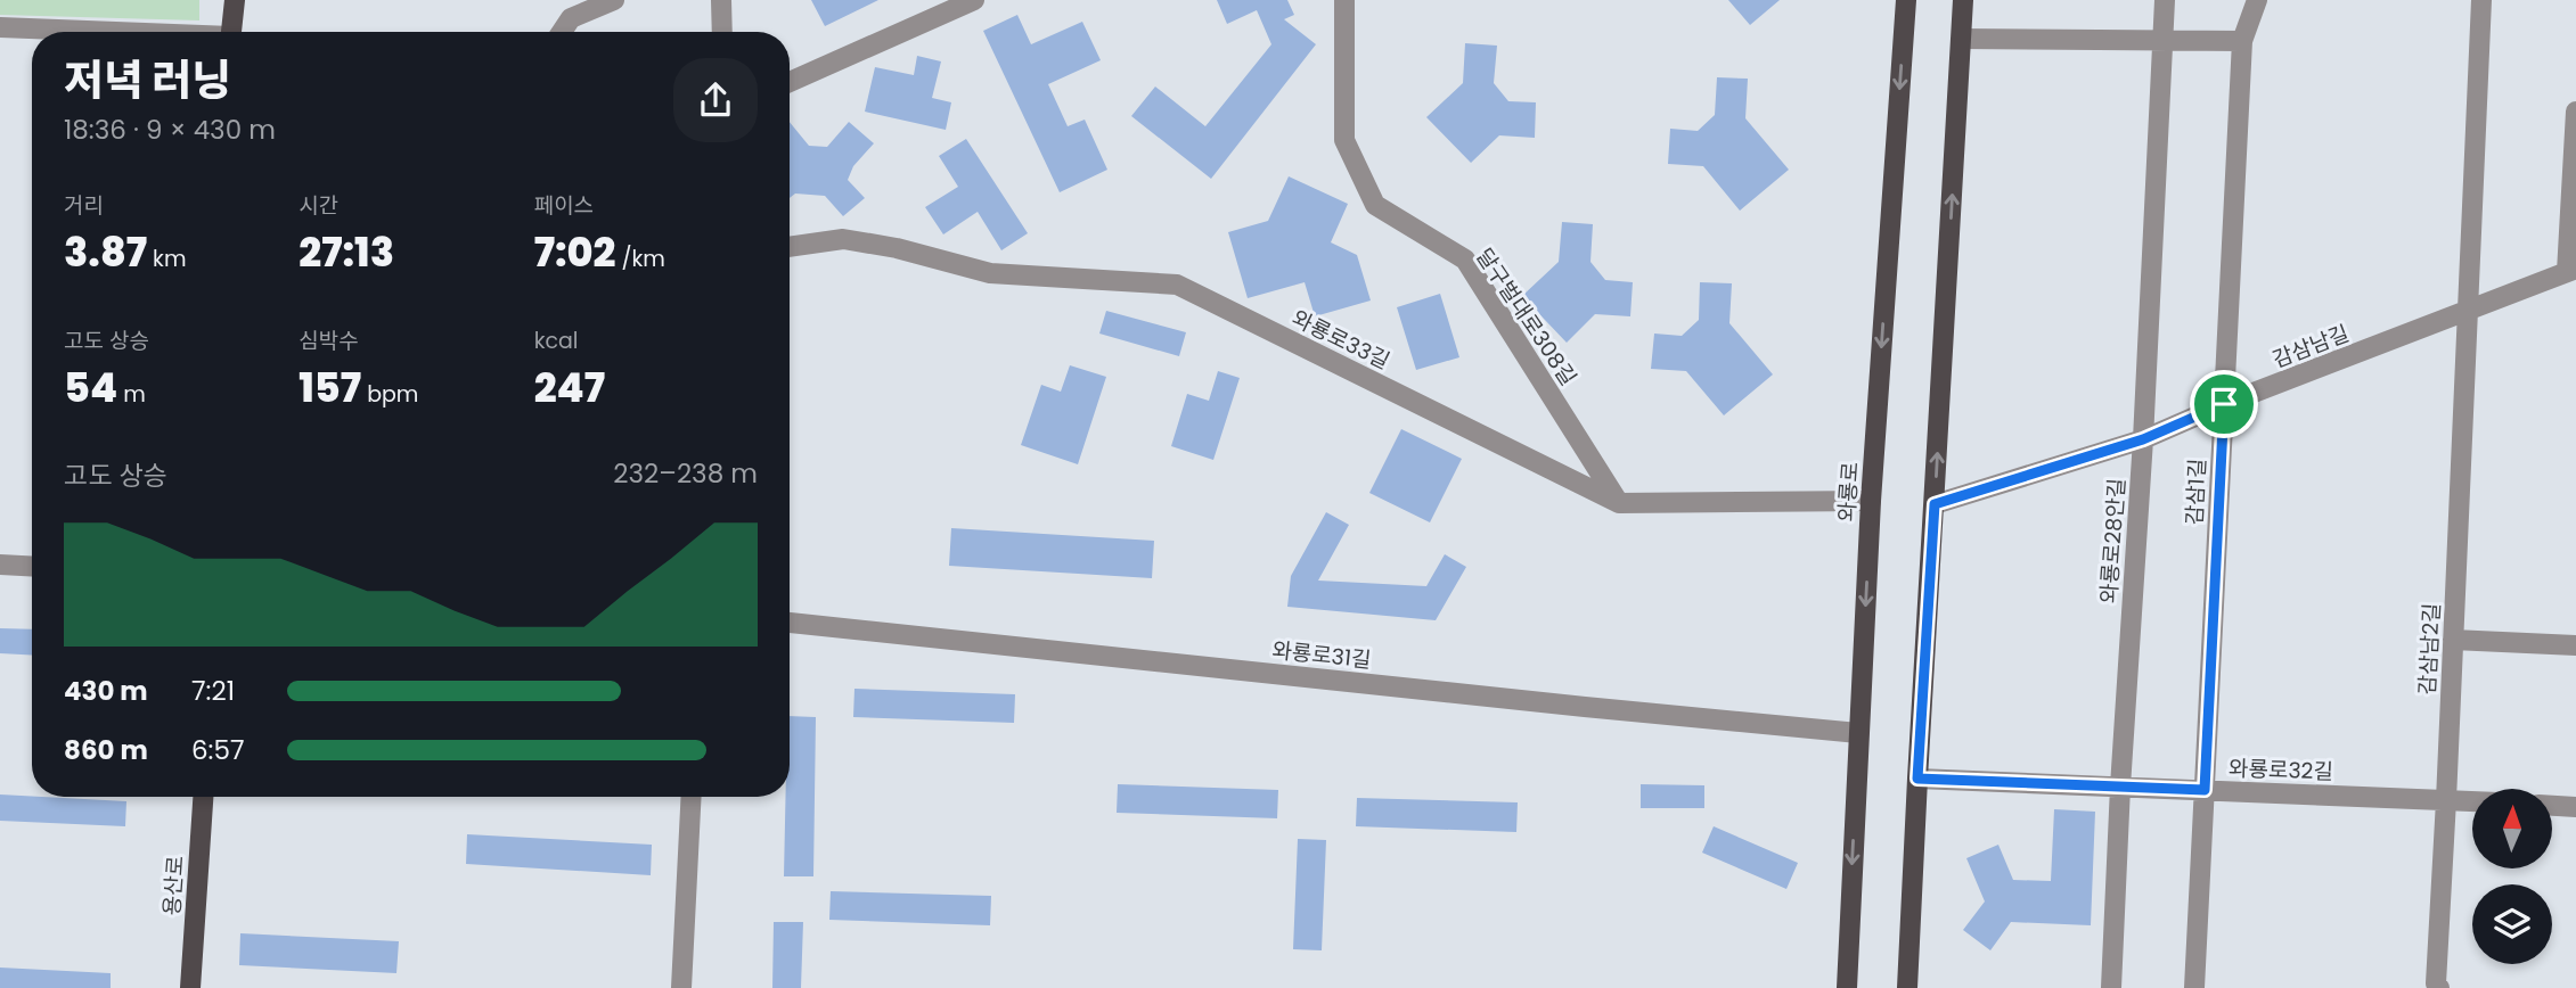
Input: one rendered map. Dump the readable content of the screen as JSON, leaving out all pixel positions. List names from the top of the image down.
{
  "streets": {
    "main road": ["와룡로", "용산로"],
    "street": [
      "달구벌대로308길",
      "와룡로33길",
      "감삼남길",
      "감삼1길",
      "와룡로28안길",
      "감삼남2길",
      "와룡로31길",
      "와룡로32길"
    ]
  },
  "crossings": [
    ["달구벌대로308길", "와룡로33길"],
    ["와룡로33길", "와룡로"],
    ["감삼남길", "감삼1길"],
    ["감삼남길", "와룡로28안길"],
    ["감삼남길", "감삼남2길"],
    ["와룡로", "와룡로31길"],
    ["감삼1길", "와룡로32길"],
    ["와룡로28안길", "와룡로32길"],
    ["감삼남2길", "와룡로32길"]
  ],
  "north": "top",
  "page": {
    "heading": ["저녁 러닝", "18:36 · 9 × 430 m"],
    "stats": [
      ["거리", "3.87 km"],
      ["시간", "27:13"],
      ["페이스", "7:02 /km"],
      ["고도 상승", "54 m"],
      ["심박수", "157 bpm"],
      ["kcal", "247"]
    ],
    "chart": ["고도 상승", "232–238 m"],
    "list": [
      {
        "name": "430 m",
        "note": "7:21"
      },
      {
        "name": "860 m",
        "note": "6:57"
      }
    ]
  }
}
